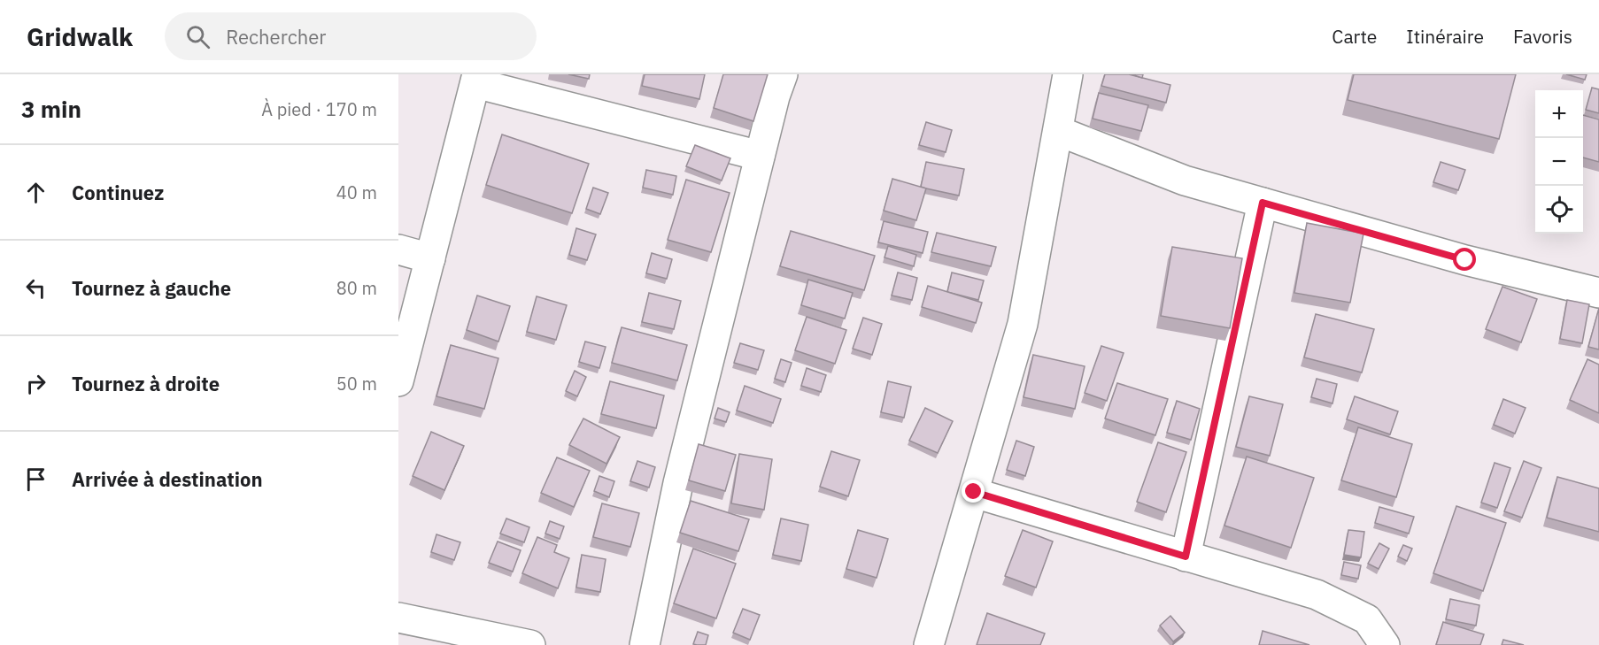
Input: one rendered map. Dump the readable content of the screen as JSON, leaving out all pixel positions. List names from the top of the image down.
{
  "page": {
    "header": "Gridwalk",
    "search": "Rechercher",
    "nav": ["Carte", "Itinéraire", "Favoris"],
    "heading": ["3 min", "À pied · 170 m"],
    "map_buttons": ["+", "−"],
    "list": [
      ["Continuez", "40 m"],
      ["Tournez à gauche", "80 m"],
      ["Tournez à droite", "50 m"],
      "Arrivée à destination"
    ]
  }
}
